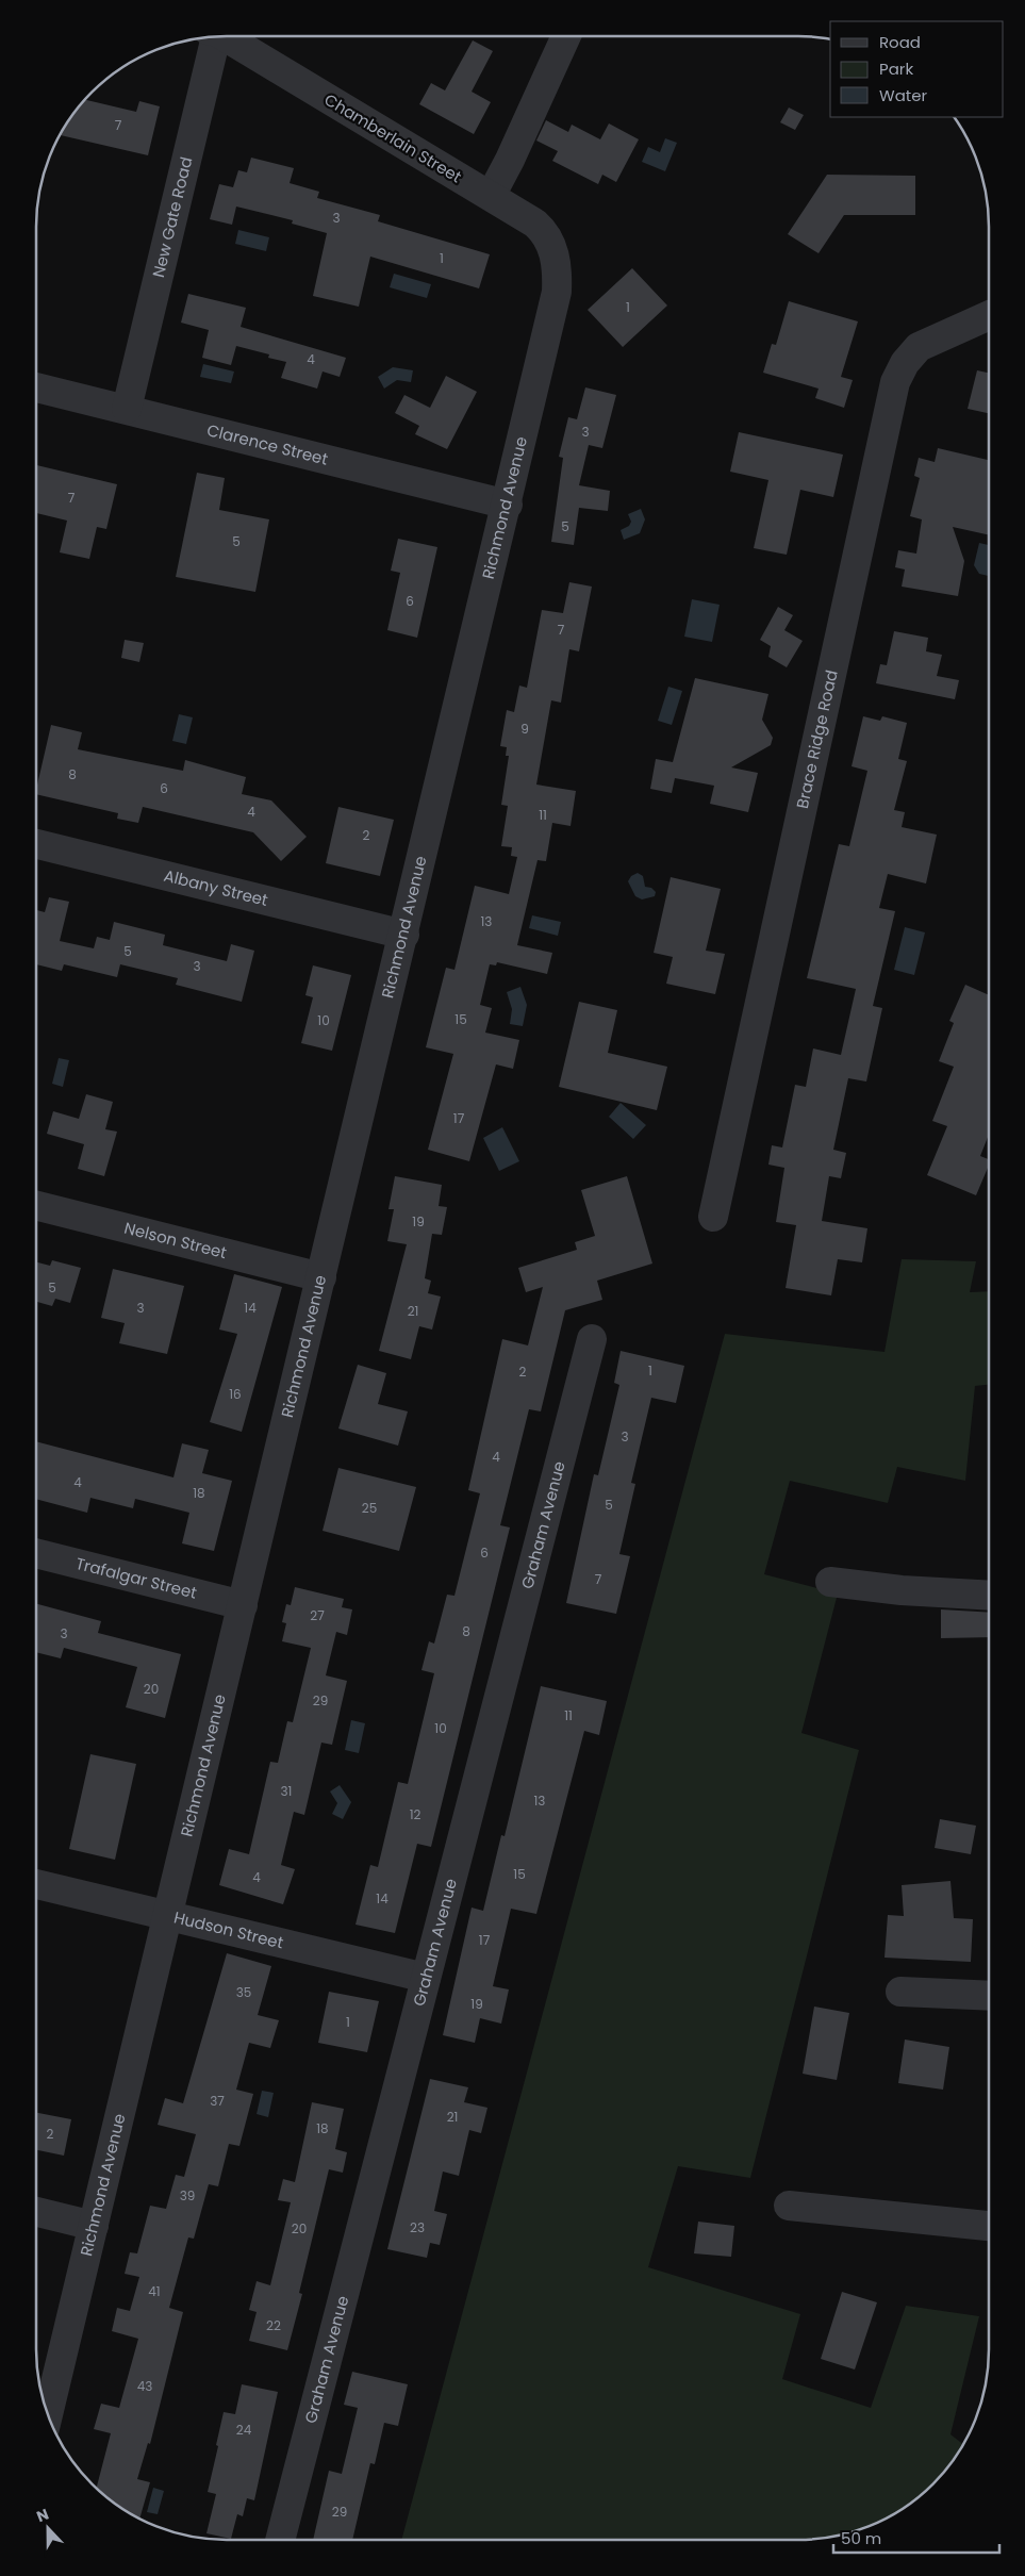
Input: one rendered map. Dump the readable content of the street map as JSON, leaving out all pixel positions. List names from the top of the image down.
{
  "streets": {
    "street": [
      "Chamberlain Street",
      "New Gate Road",
      "Clarence Street",
      "Richmond Avenue",
      "Brace Ridge Road",
      "Albany Street",
      "Nelson Street",
      "Graham Avenue",
      "Trafalgar Street",
      "Hudson Street"
    ]
  },
  "crossings": [
    ["Chamberlain Street", "Richmond Avenue"],
    ["New Gate Road", "Clarence Street"],
    ["Clarence Street", "Richmond Avenue"],
    ["Richmond Avenue", "Albany Street"],
    ["Richmond Avenue", "Nelson Street"],
    ["Richmond Avenue", "Trafalgar Street"],
    ["Richmond Avenue", "Hudson Street"],
    ["Graham Avenue", "Hudson Street"]
  ],
  "house_numbers": [
    "7",
    "3",
    "1",
    "1",
    "4",
    "3",
    "7",
    "5",
    "5",
    "6",
    "7",
    "9",
    "8",
    "6",
    "4",
    "11",
    "2",
    "13",
    "5",
    "3",
    "15",
    "10",
    "17",
    "19",
    "5",
    "3",
    "14",
    "21",
    "1",
    "2",
    "16",
    "3",
    "4",
    "4",
    "18",
    "5",
    "25",
    "6",
    "7",
    "27",
    "8",
    "3",
    "20",
    "29",
    "11",
    "10",
    "31",
    "13",
    "12",
    "15",
    "4",
    "14",
    "17",
    "35",
    "19",
    "1",
    "37",
    "21",
    "18",
    "2",
    "39",
    "23",
    "20",
    "41",
    "22",
    "43",
    "24",
    "29"
  ],
  "legend": ["Road", "Park", "Water"],
  "scale_bar": "50 m",
  "north": "top"
}
